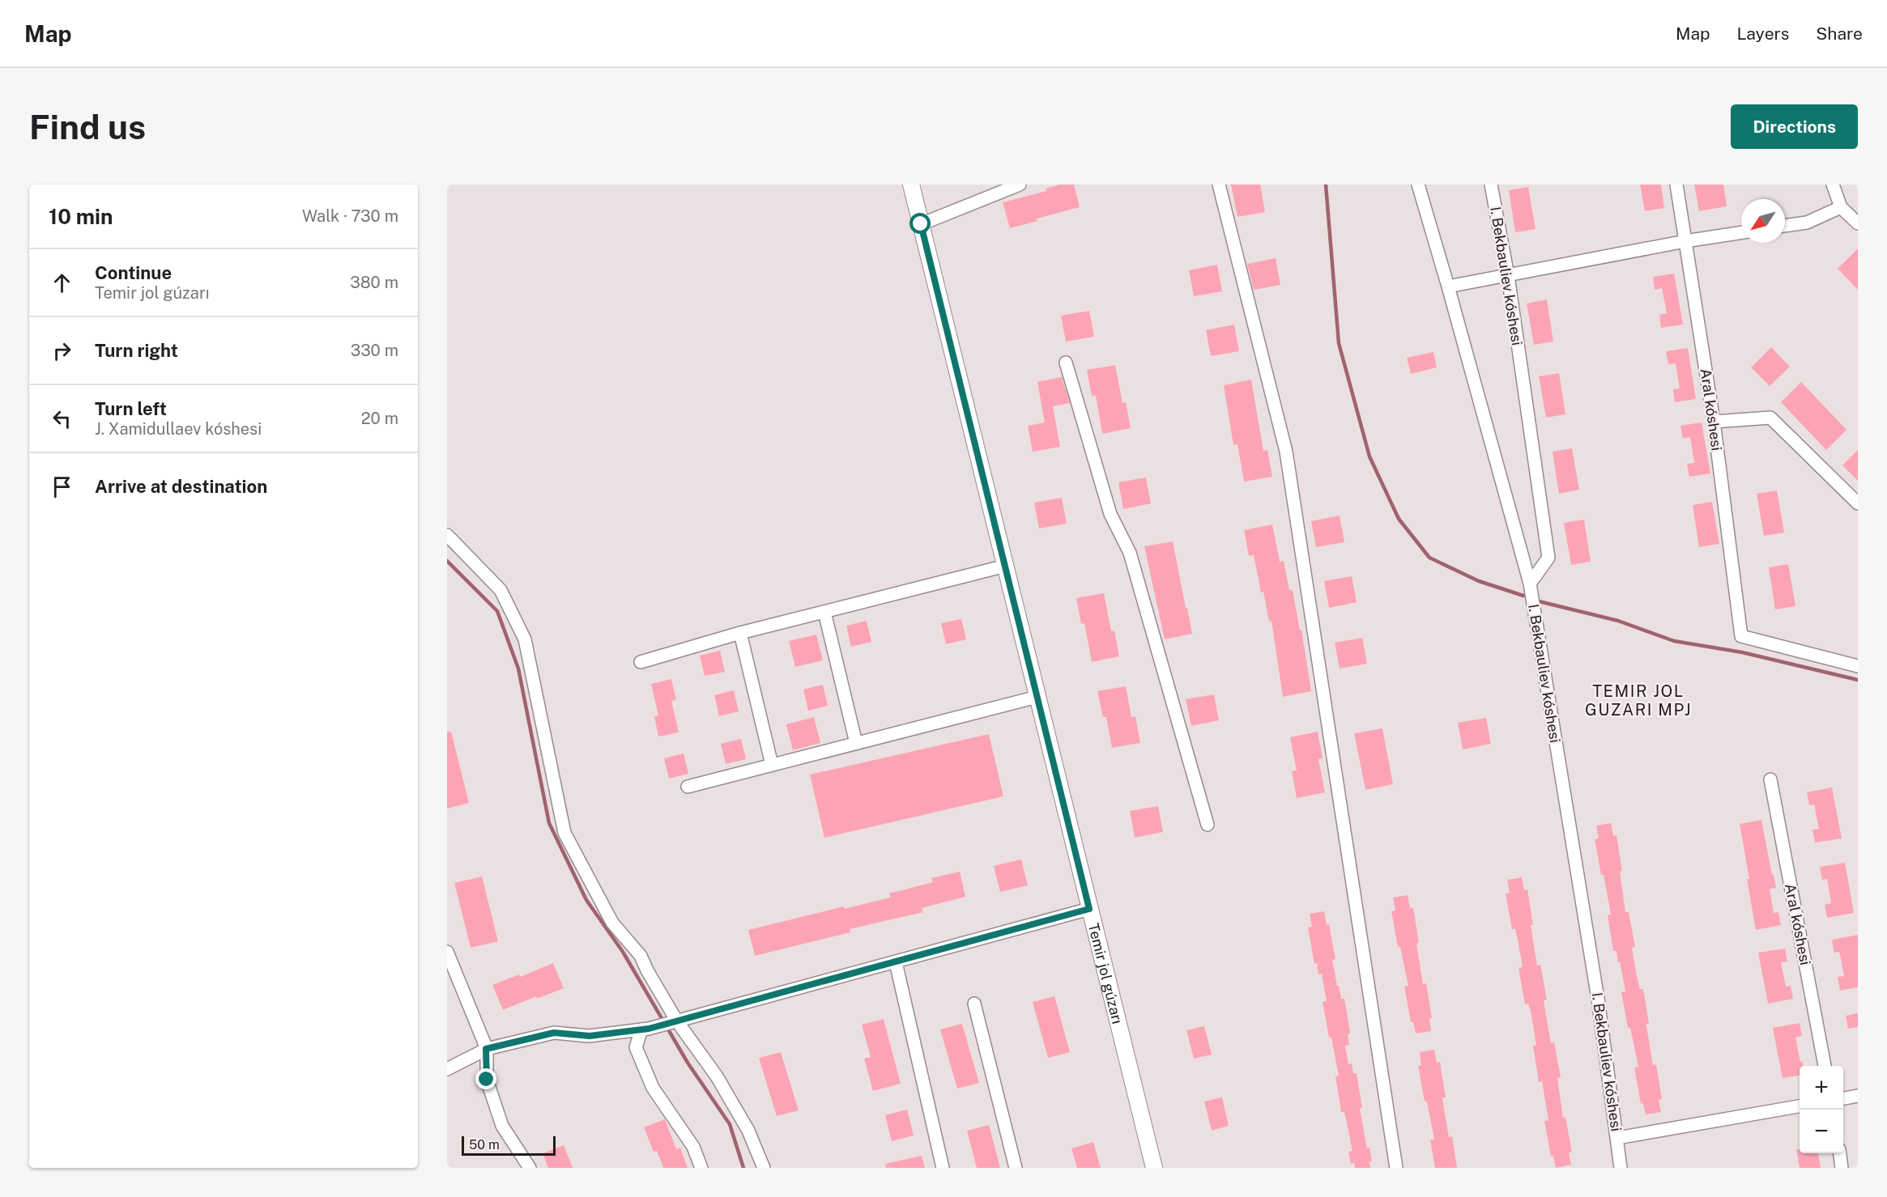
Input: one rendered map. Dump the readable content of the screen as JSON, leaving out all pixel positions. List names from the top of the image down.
{
  "streets": {
    "street": ["I. Bekbauliev kóshesi", "Aral kóshesi", "Temir jol gúzarı"]
  },
  "districts": ["TEMIR JOL GUZARI MPJ"],
  "scale_bar": "50 m",
  "north": "bottom left",
  "page": {
    "header": "Map",
    "nav": ["Map", "Layers", "Share"],
    "buttons": "Directions",
    "title": "Find us",
    "heading": ["10 min", "Walk · 730 m"],
    "list": [
      ["Continue", "Temir jol gúzarı", "380 m"],
      ["Turn right", "330 m"],
      ["Turn left", "J. Xamidullaev kóshesi", "20 m"],
      "Arrive at destination"
    ],
    "map_buttons": ["+", "−"],
    "scale": "50 m"
  }
}
